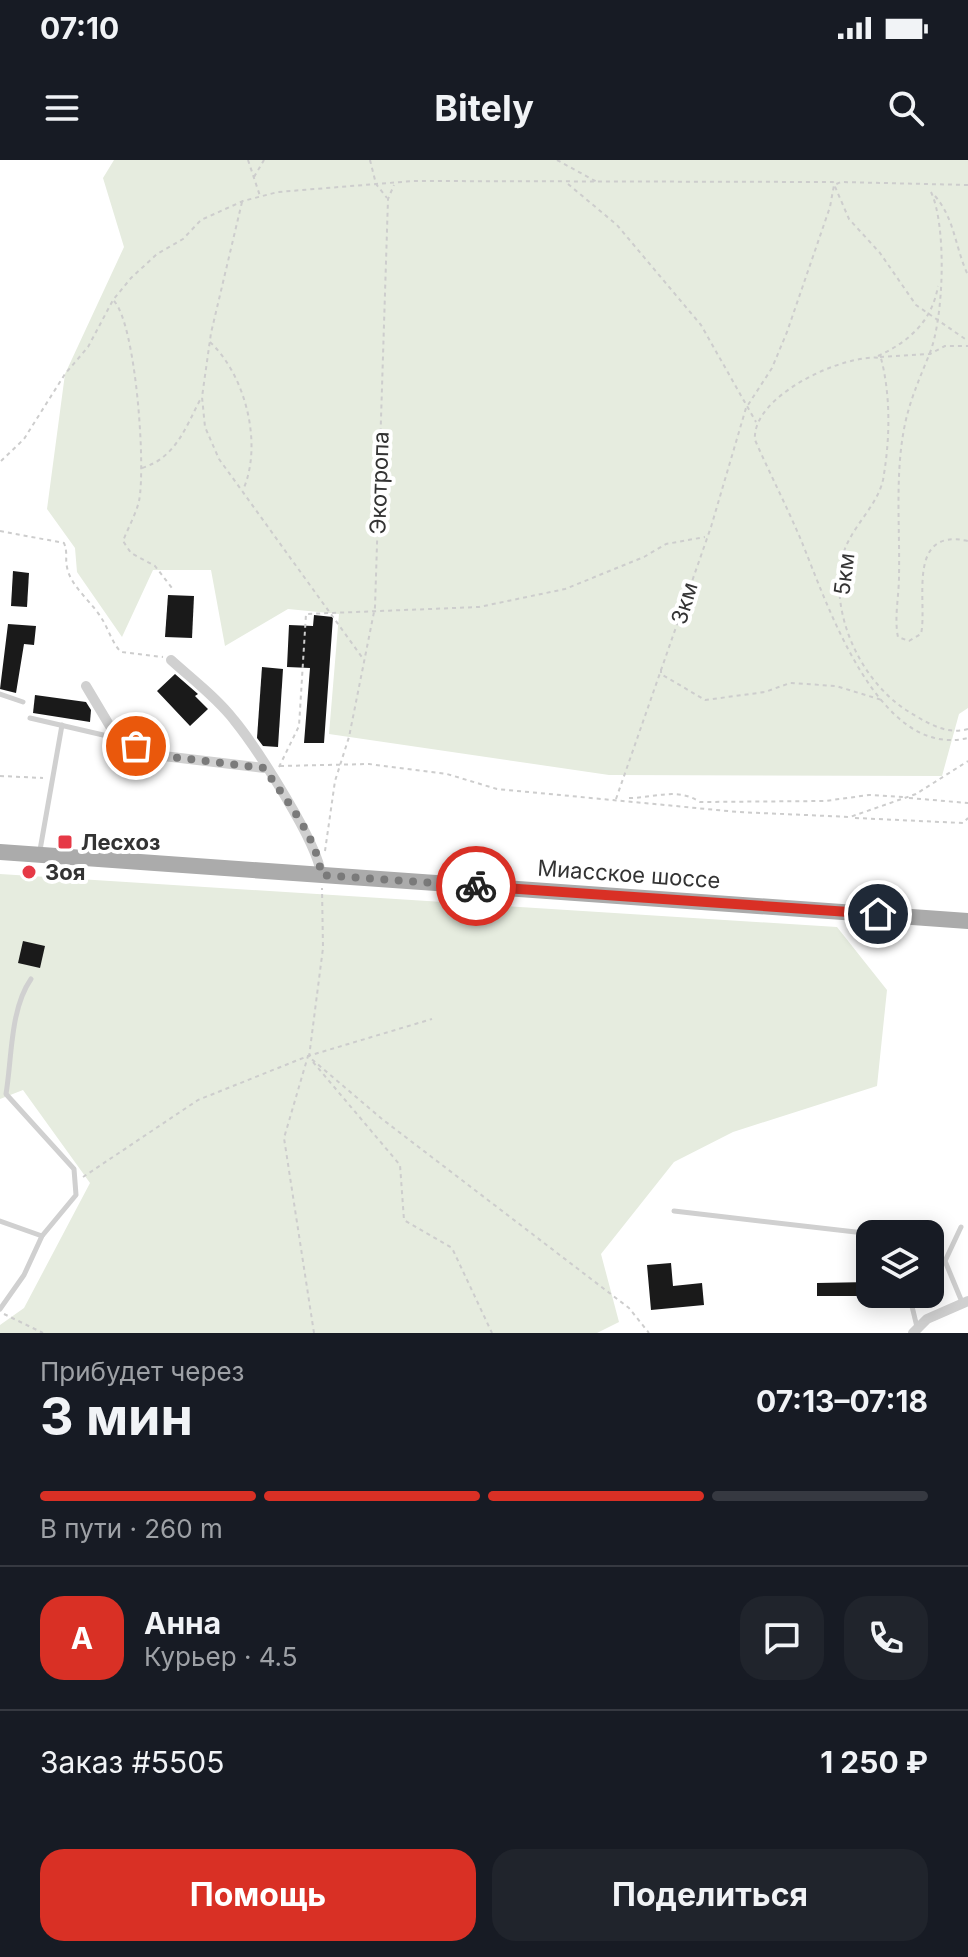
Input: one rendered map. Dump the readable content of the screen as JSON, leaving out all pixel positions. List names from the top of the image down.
{
  "streets": {
    "main road": ["Миасское шоссе"],
    "path": ["Экотропа", "5км", "3км"]
  },
  "crossings": [
    ["Экотропа", "Миасское шоссе"]
  ],
  "places": {
    "transit": ["Лесхоз"],
    "other": ["Зоя"]
  },
  "page": {
    "status": "07:10",
    "header": "Bitely",
    "heading": ["3 мин", "Прибудет через", "07:13–07:18"],
    "panel": [
      "Анна",
      "Курьер · 4.5",
      "Заказ #5505",
      "1 250 ₽"
    ],
    "bar": "В пути · 260 m",
    "round": "А",
    "buttons": ["Помощь", "Поделиться"]
  }
}
